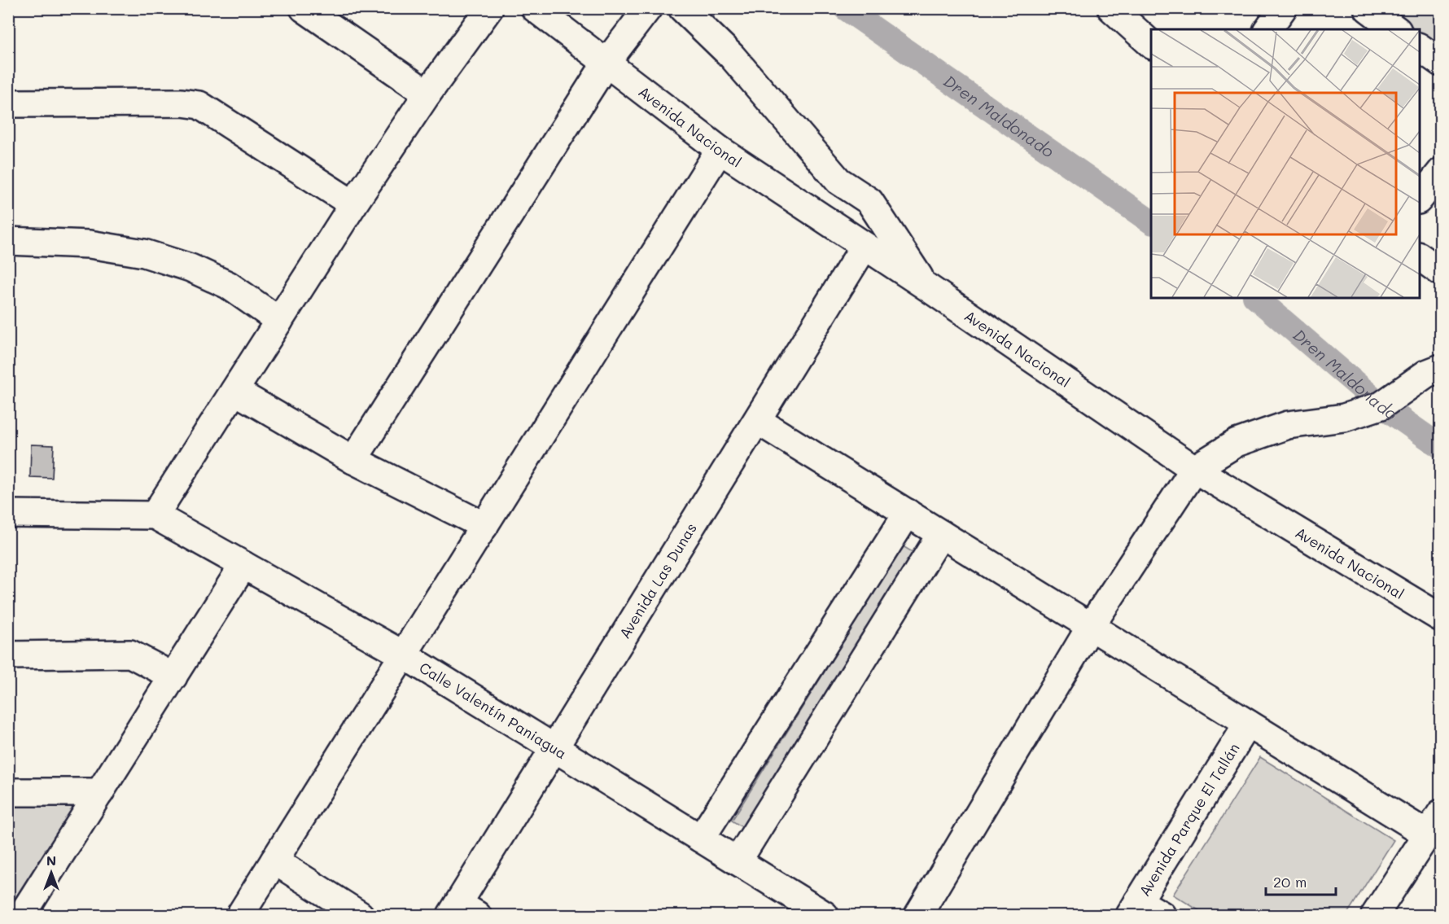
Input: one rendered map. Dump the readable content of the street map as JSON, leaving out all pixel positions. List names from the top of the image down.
{
  "streets": {
    "street": [
      "Avenida Nacional",
      "Avenida Las Dunas",
      "Calle Valentín Paniagua",
      "Avenida Parque El Tallán"
    ]
  },
  "crossings": [
    ["Avenida Nacional", "Avenida Las Dunas"],
    ["Avenida Las Dunas", "Calle Valentín Paniagua"]
  ],
  "water": ["Dren Maldonado"],
  "scale_bar": "20 m",
  "north": "top"
}
